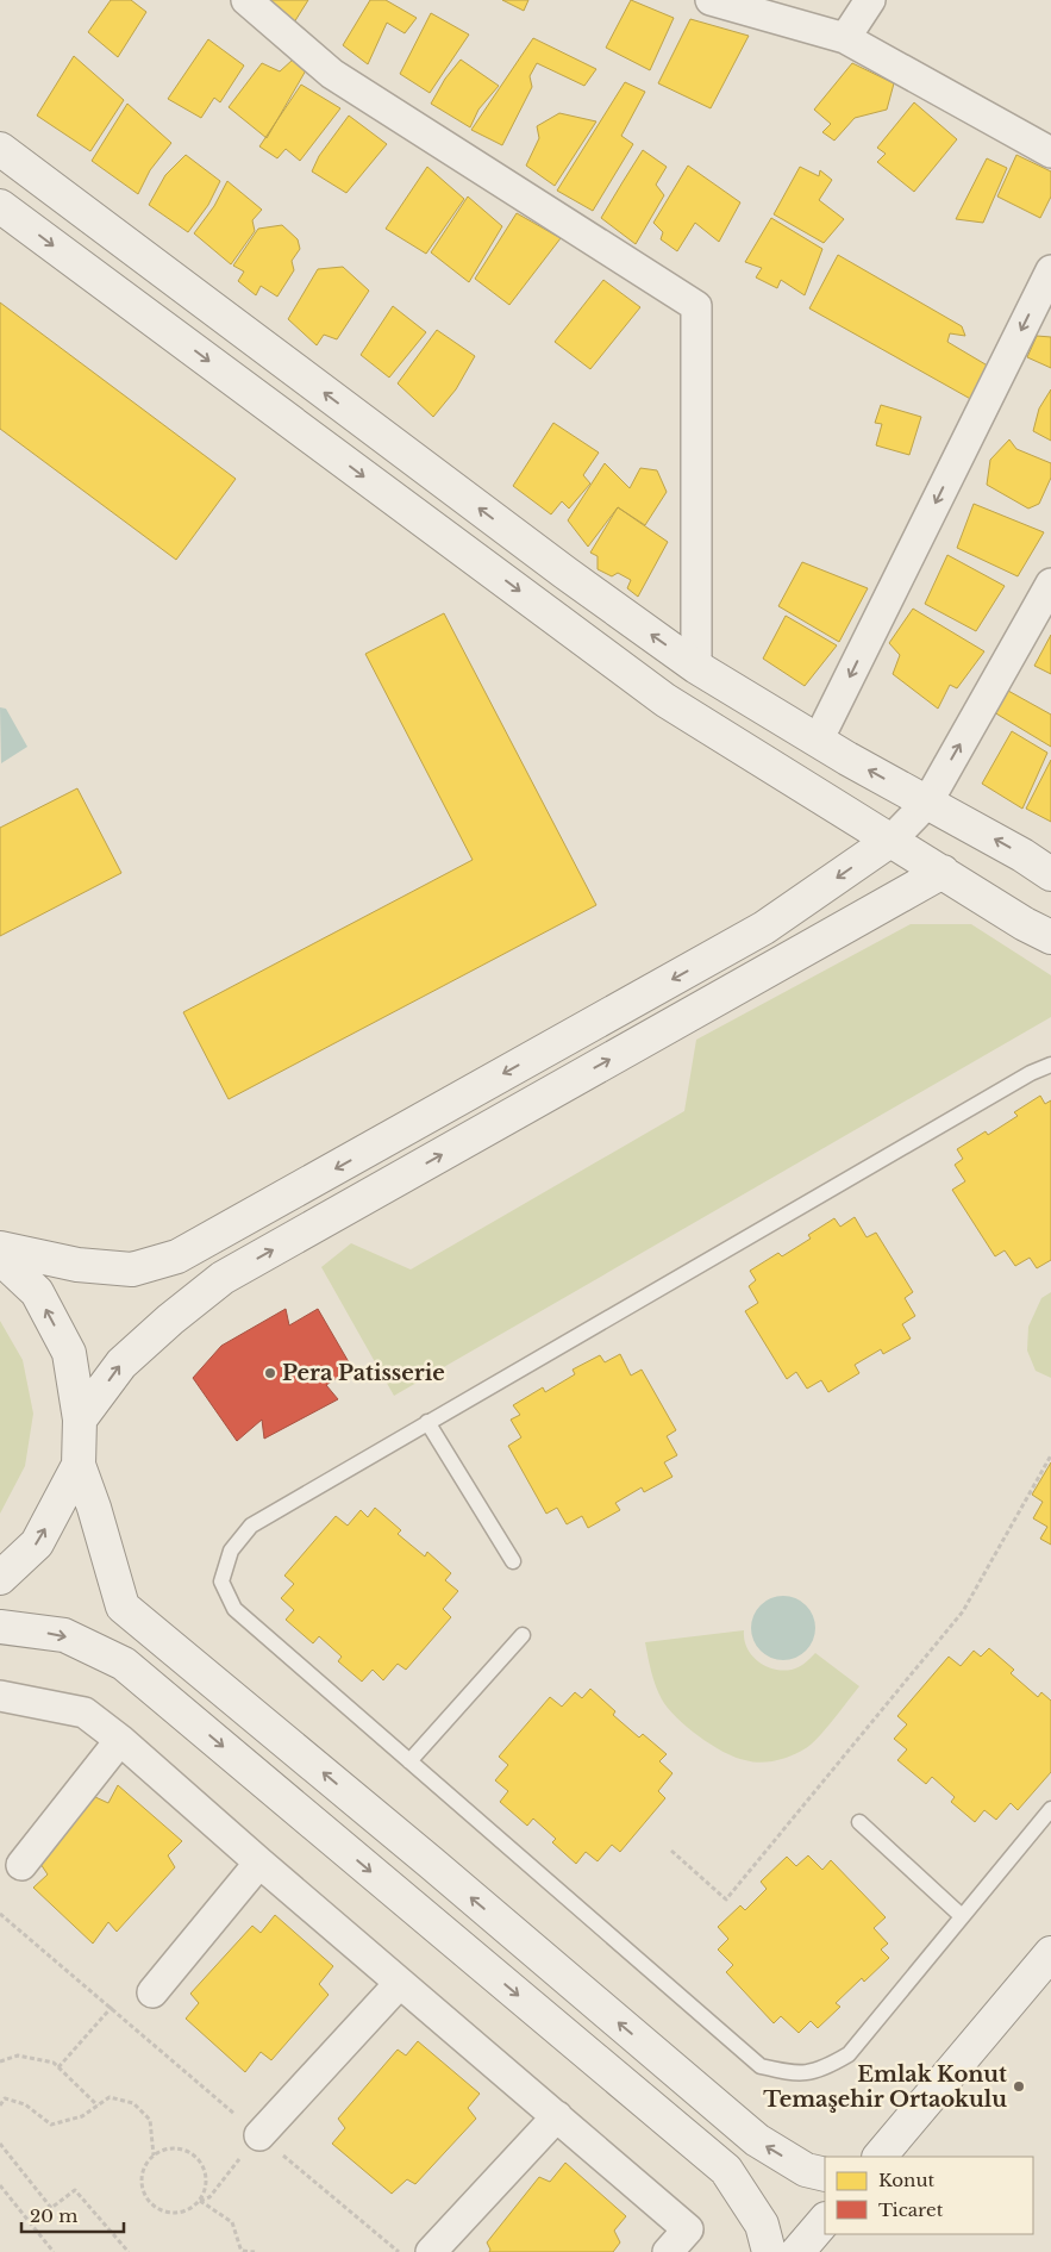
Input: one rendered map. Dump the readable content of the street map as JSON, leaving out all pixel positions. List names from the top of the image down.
{
  "places": ["Pera Patisserie", "Emlak Konut Temaşehir Ortaokulu"],
  "legend": ["Konut", "Ticaret"],
  "scale_bar": "20 m"
}
